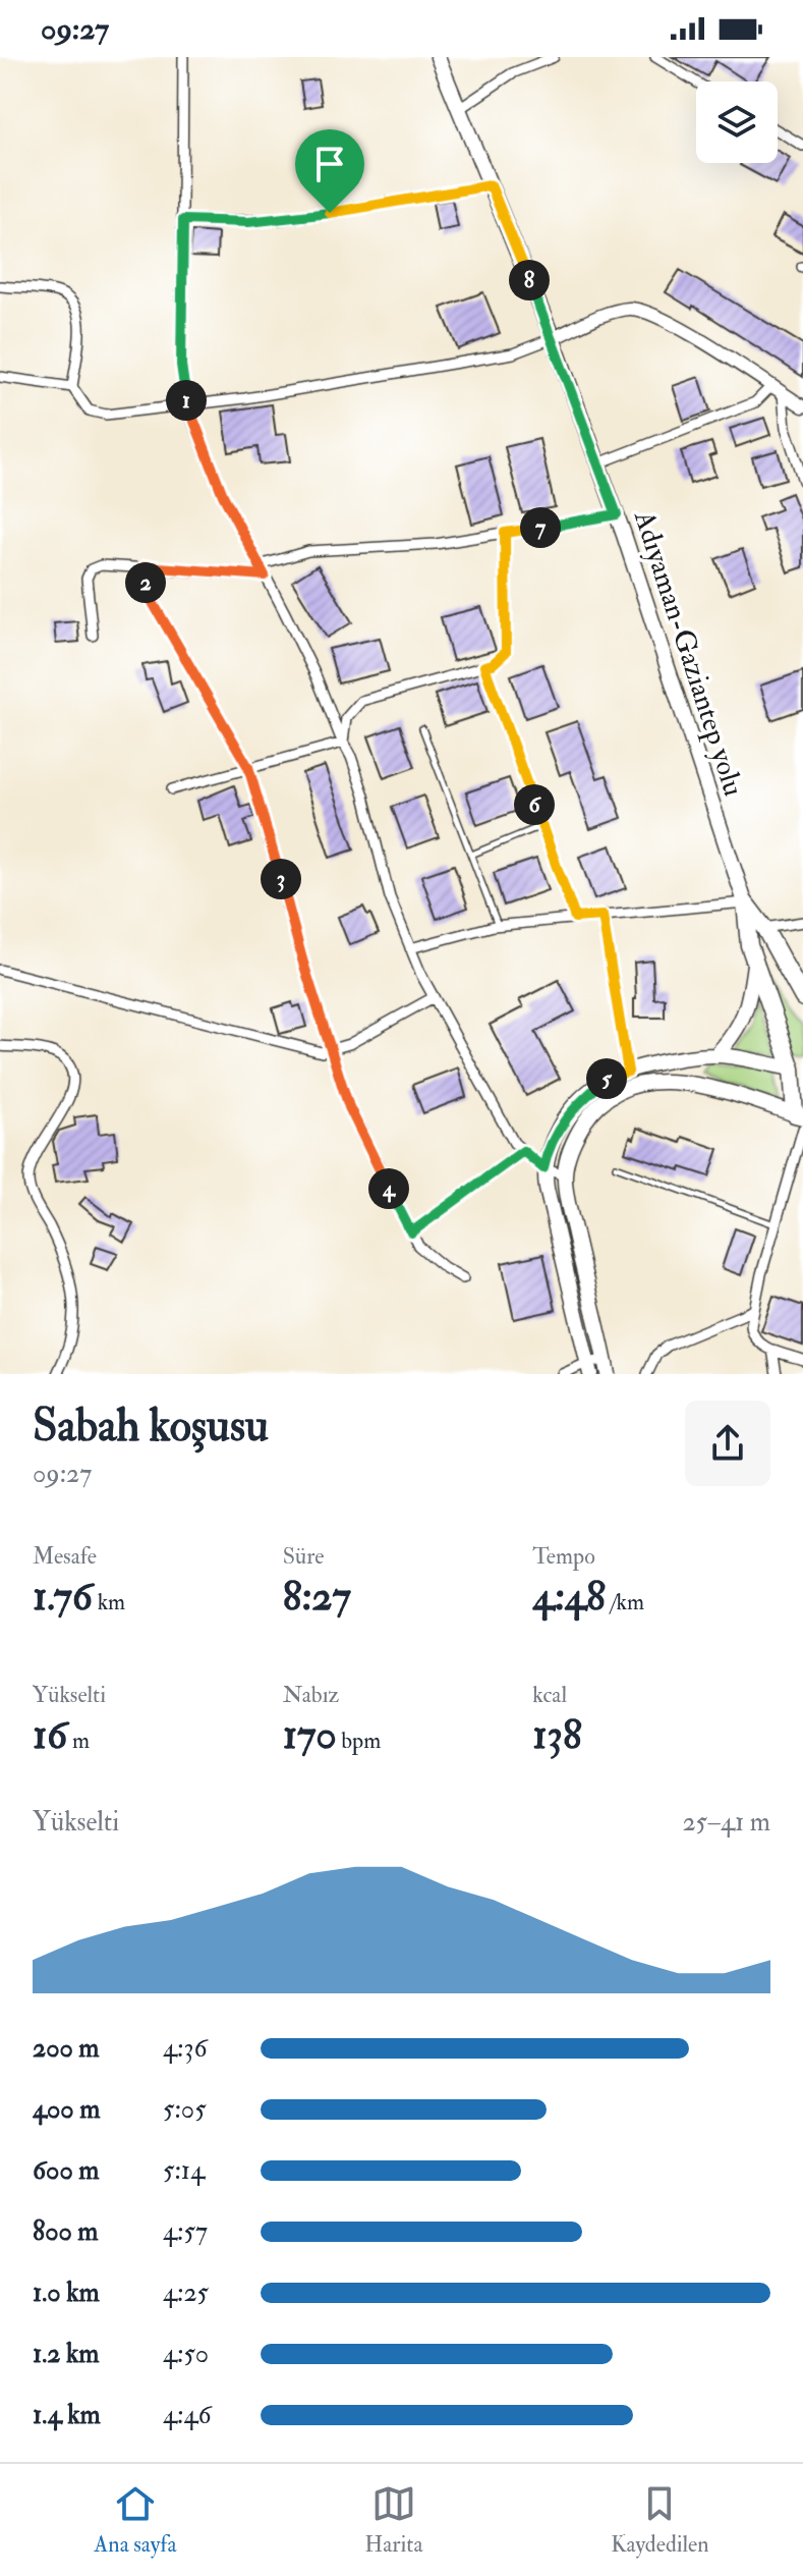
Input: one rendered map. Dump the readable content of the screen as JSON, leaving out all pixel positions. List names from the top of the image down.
{
  "streets": {
    "main road": ["Adıyaman-Gaziantep yolu"]
  },
  "page": {
    "status": "09:27",
    "pins": [
      "8",
      "1",
      "7",
      "2",
      "6",
      "3",
      "5",
      "4"
    ],
    "heading": ["Sabah koşusu", "09:27"],
    "stats": [
      ["Mesafe", "1.76 km"],
      ["Süre", "8:27"],
      ["Tempo", "4:48 /km"],
      ["Yükselti", "16 m"],
      ["Nabız", "170 bpm"],
      ["kcal", "138"]
    ],
    "chart": ["Yükselti", "25–41 m"],
    "list": [
      {
        "name": "200 m",
        "note": "4:36"
      },
      {
        "name": "400 m",
        "note": "5:05"
      },
      {
        "name": "600 m",
        "note": "5:14"
      },
      {
        "name": "800 m",
        "note": "4:57"
      },
      {
        "name": "1.0 km",
        "note": "4:25"
      },
      {
        "name": "1.2 km",
        "note": "4:50"
      },
      {
        "name": "1.4 km",
        "note": "4:46"
      }
    ],
    "tabs": ["Ana sayfa", "Harita", "Kaydedilen"]
  }
}
